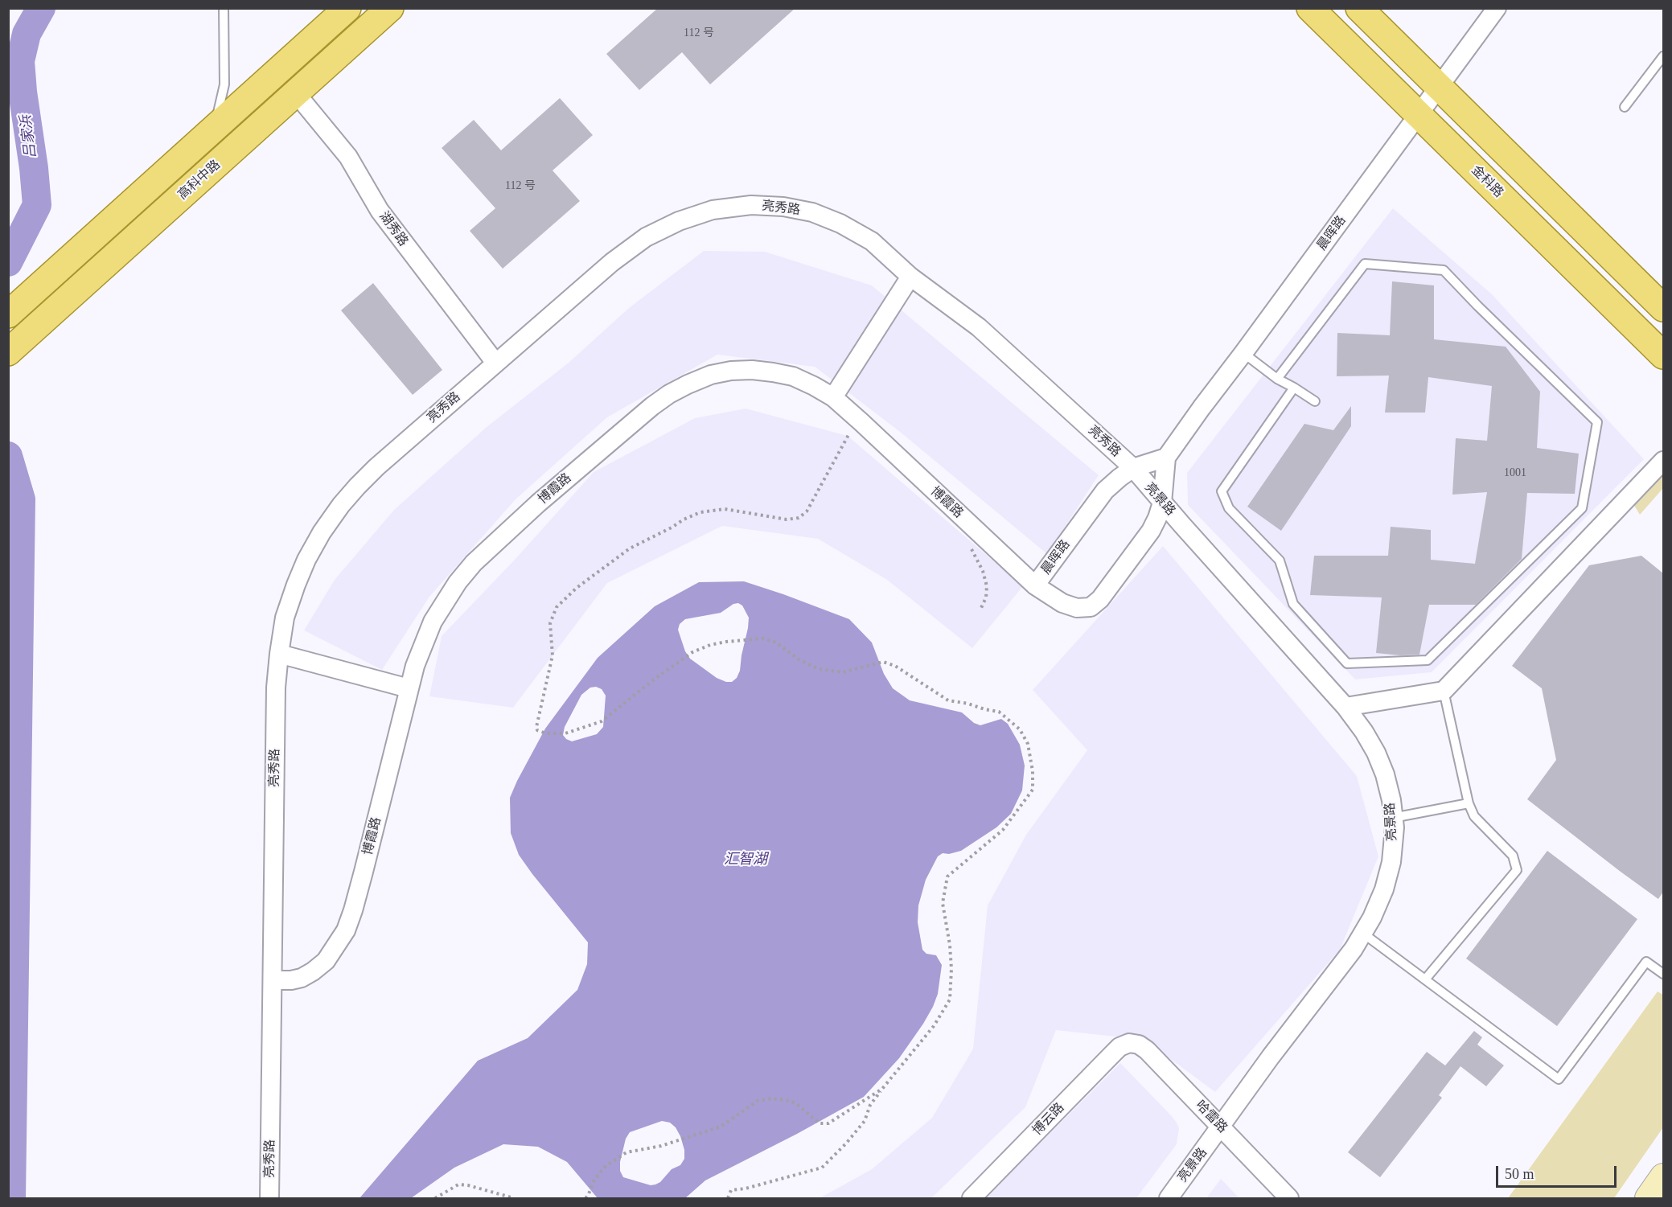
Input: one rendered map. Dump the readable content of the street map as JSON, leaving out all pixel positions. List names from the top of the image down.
{
  "streets": {
    "main road": ["高科中路", "金科路"],
    "street": [
      "亮秀路",
      "湖秀路",
      "晨晖路",
      "博霞路",
      "亮景路",
      "哈雷路",
      "博云路"
    ]
  },
  "crossings": [
    ["高科中路", "湖秀路"],
    ["金科路", "晨晖路"],
    ["亮秀路", "湖秀路"],
    ["亮秀路", "晨晖路"],
    ["亮秀路", "博霞路"],
    ["亮秀路", "亮景路"],
    ["晨晖路", "博霞路"],
    ["晨晖路", "亮景路"],
    ["亮景路", "哈雷路"],
    ["哈雷路", "博云路"]
  ],
  "water": ["吕家浜", "汇智湖"],
  "house_numbers": ["112 号", "112 号", "1001"],
  "scale_bar": "50 m"
}
